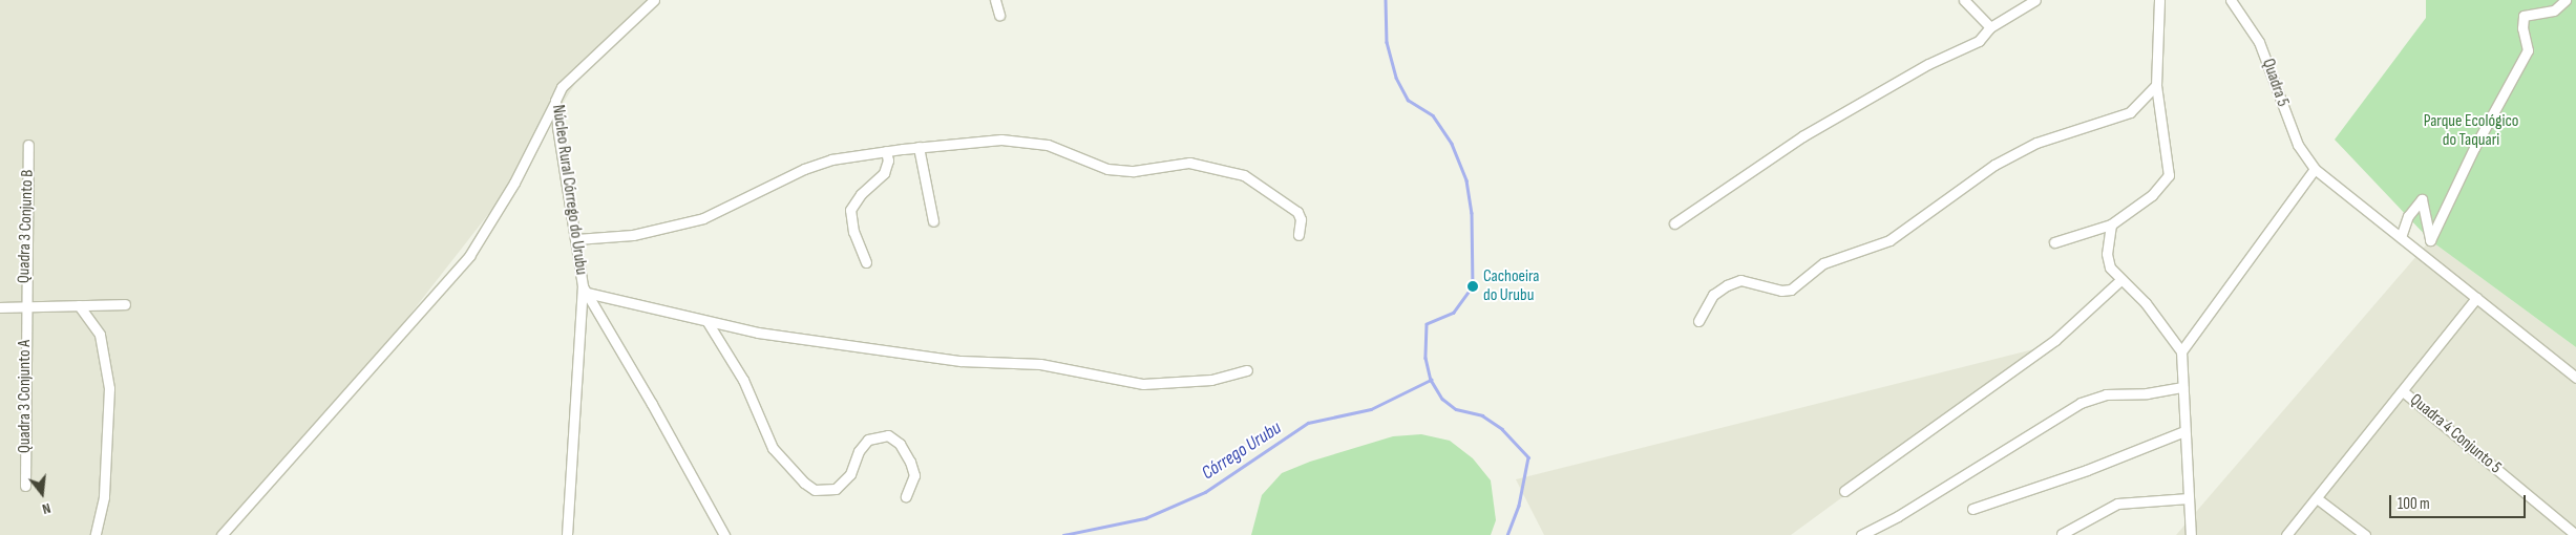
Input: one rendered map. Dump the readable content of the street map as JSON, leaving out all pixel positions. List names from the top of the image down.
{
  "streets": {
    "street": [
      "Quadra 5",
      "Núcleo Rural Córrego do Urubu",
      "Quadra 3 Conjunto B",
      "Quadra 3 Conjunto A",
      "Quadra 4 Conjunto 5"
    ]
  },
  "crossings": [
    ["Quadra 5", "Quadra 4 Conjunto 5"],
    ["Quadra 3 Conjunto B", "Quadra 3 Conjunto A"]
  ],
  "water": ["Córrego Urubu"],
  "parks": ["Parque Ecológico do Taquari"],
  "places": ["Cachoeira do Urubu"],
  "scale_bar": "100 m",
  "north": "bottom"
}
